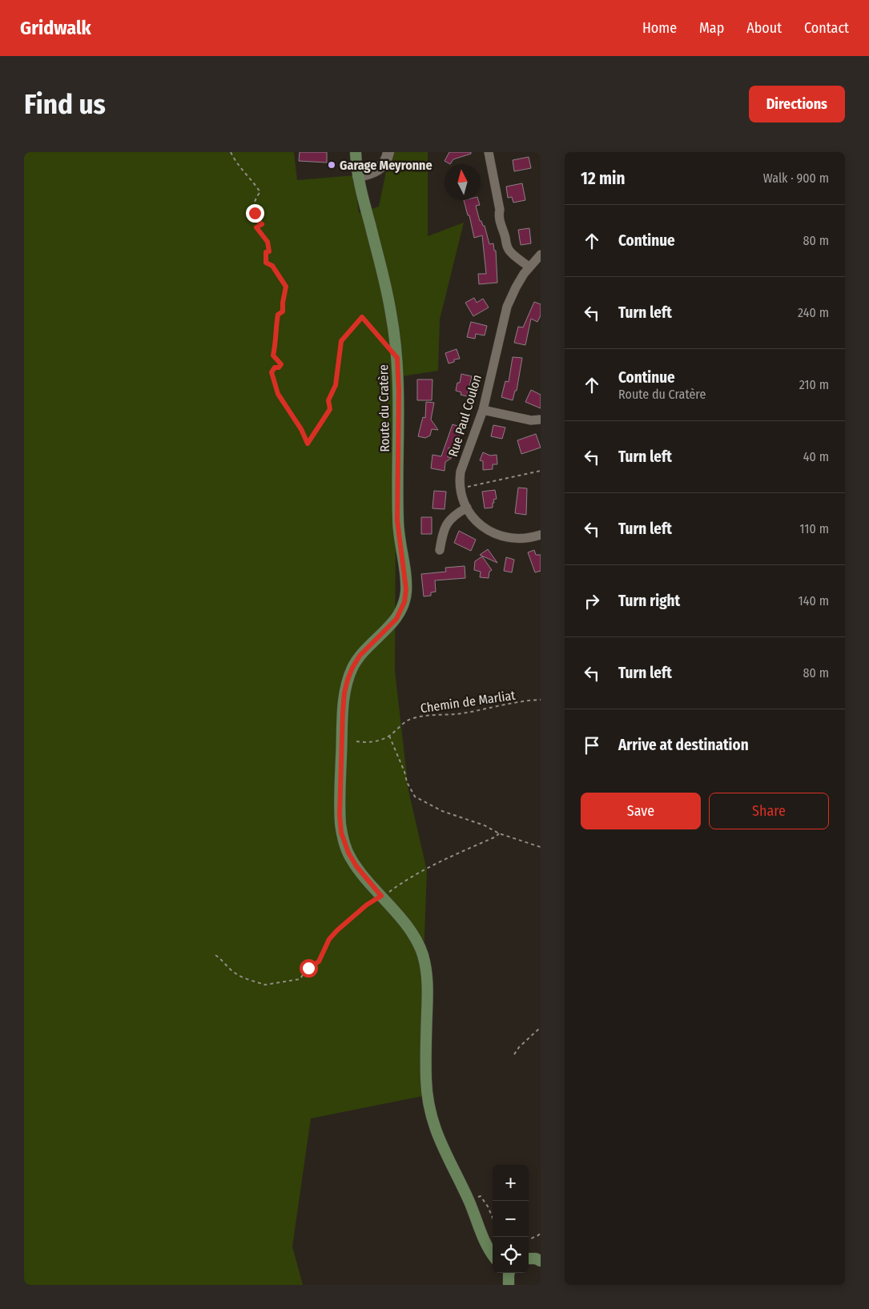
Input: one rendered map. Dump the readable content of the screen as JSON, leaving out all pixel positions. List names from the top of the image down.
{
  "streets": {
    "main road": ["Route du Cratère"],
    "street": ["Rue Paul Coulon"],
    "path": ["Chemin de Marliat"]
  },
  "places": ["Garage Meyronne"],
  "north": "top",
  "page": {
    "header": "Gridwalk",
    "nav": [
      "Home",
      "Map",
      "About",
      "Contact"
    ],
    "buttons": [
      "Directions",
      ["Save", "Share"]
    ],
    "title": "Find us",
    "heading": ["12 min", "Walk · 900 m"],
    "list": [
      ["Continue", "80 m"],
      ["Turn left", "240 m"],
      ["Continue", "Route du Cratère", "210 m"],
      ["Turn left", "40 m"],
      ["Turn left", "110 m"],
      ["Turn right", "140 m"],
      ["Turn left", "80 m"],
      "Arrive at destination"
    ],
    "map_buttons": ["+", "−"]
  }
}
